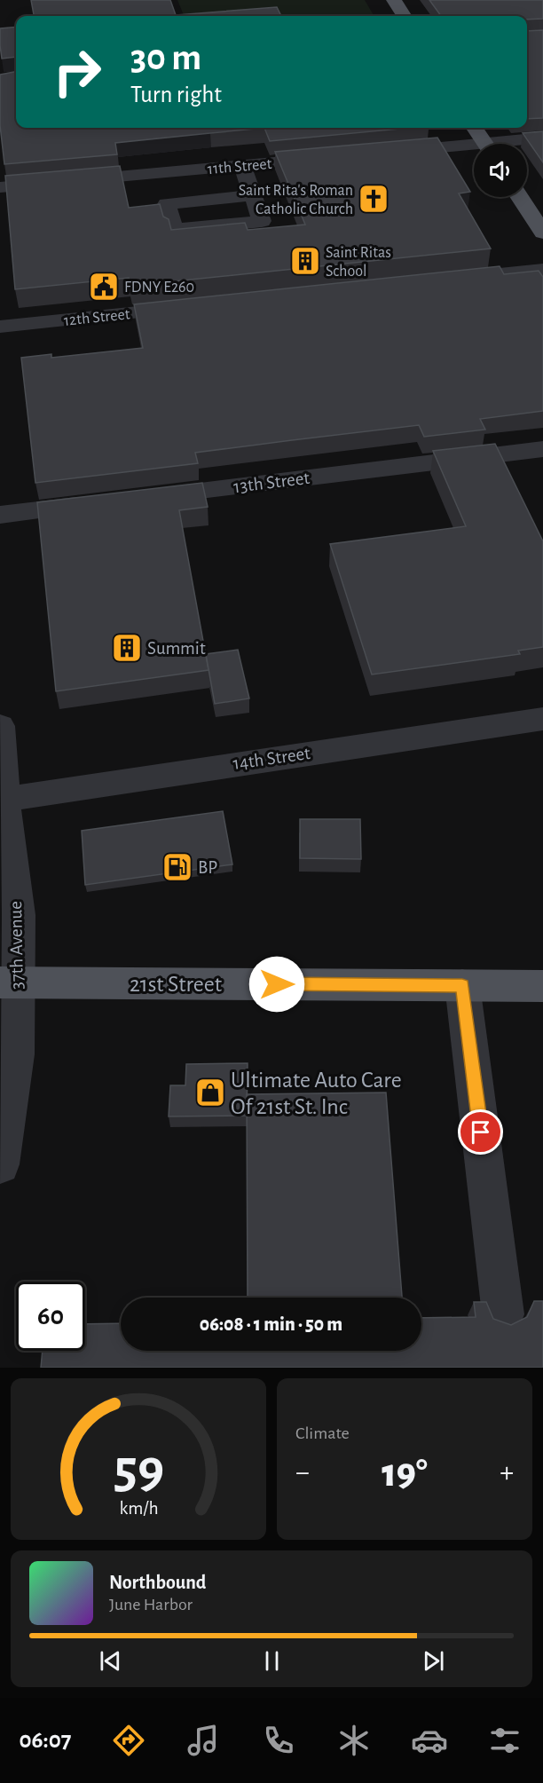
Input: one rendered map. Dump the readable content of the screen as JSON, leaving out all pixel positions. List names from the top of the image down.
{
  "streets": {
    "main road": ["21st Street"],
    "street": [
      "11th Street",
      "12th Street",
      "13th Street",
      "14th Street",
      "37th Avenue"
    ]
  },
  "crossings": [
    ["14th Street", "37th Avenue"],
    ["37th Avenue", "21st Street"]
  ],
  "places": {
    "church": ["Saint Rita's Roman Catholic Church"],
    "building": ["Saint Ritas School", "Summit"],
    "public building": ["FDNY E260"],
    "fuel station": ["BP"],
    "shop": ["Ultimate Auto Care Of 21st St. Inc"]
  },
  "page": {
    "turn": ["30 m", "Turn right"],
    "limit": "60",
    "trip": "06:08 · 1 min · 50 m",
    "tile": "Climate",
    "heat": ["−", "19°", "+"],
    "song": ["Northbound", "June Harbor"],
    "tabs": "06:07",
    "gauge": ["59", "km/h"]
  }
}
